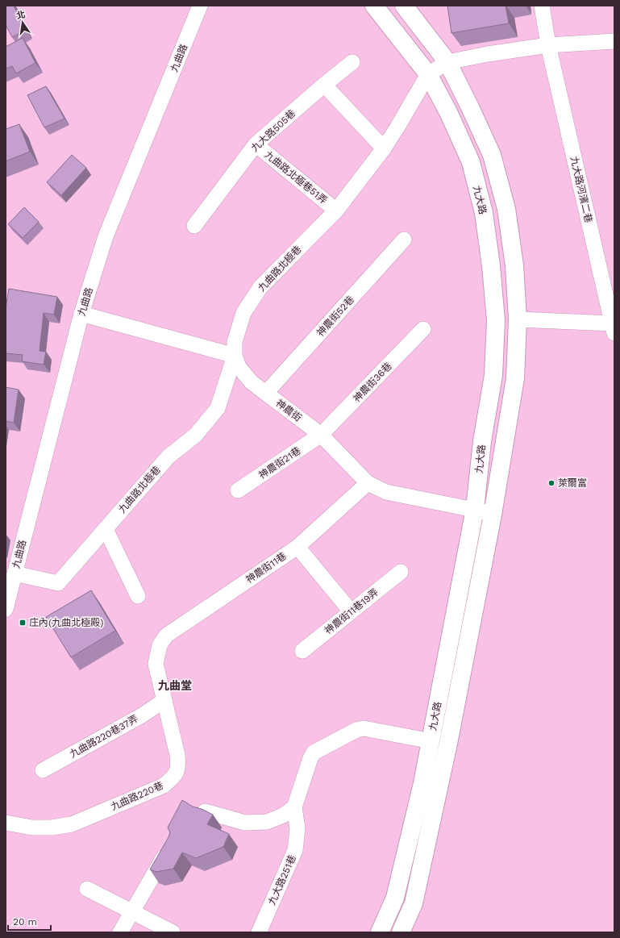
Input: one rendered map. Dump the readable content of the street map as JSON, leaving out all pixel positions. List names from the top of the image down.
{
  "streets": {
    "main road": ["九大路"],
    "street": [
      "九曲路",
      "九大路505巷",
      "九曲路北極巷51弄",
      "九大路河濱二巷",
      "九曲路北極巷",
      "神農街52巷",
      "神農街36巷",
      "神農街",
      "神農街21巷",
      "神農街11巷",
      "神農街11巷19弄",
      "九曲路220巷37弄",
      "九曲路220巷",
      "九大路251巷"
    ]
  },
  "crossings": [
    ["九曲路", "九曲路北極巷"],
    ["九大路505巷", "九曲路北極巷51弄"],
    ["九曲路北極巷51弄", "九曲路北極巷"],
    ["九大路", "九曲路北極巷"],
    ["九大路", "神農街"],
    ["九曲路北極巷", "神農街"],
    ["神農街52巷", "神農街"],
    ["神農街36巷", "神農街"],
    ["神農街36巷", "神農街21巷"],
    ["神農街", "神農街21巷"],
    ["神農街", "神農街11巷"],
    ["神農街11巷", "九曲路220巷"],
    ["九曲路220巷37弄", "九曲路220巷"]
  ],
  "districts": ["九曲堂"],
  "places": {
    "other": ["萊爾富"],
    "transit": ["庄內(九曲北極殿)"]
  },
  "scale_bar": "20 m",
  "north": "top"
}
